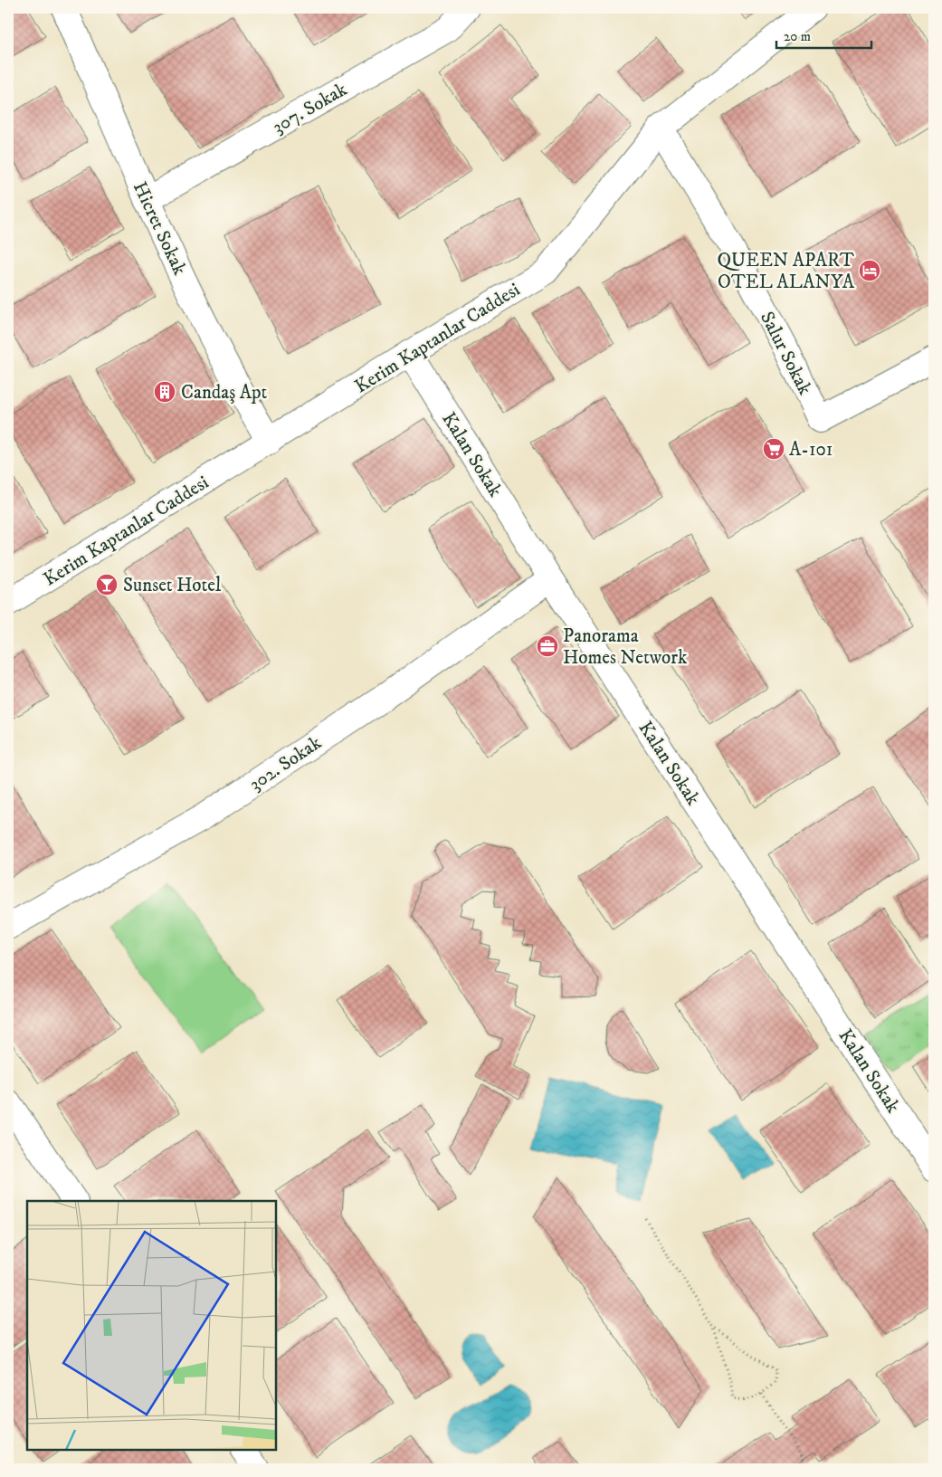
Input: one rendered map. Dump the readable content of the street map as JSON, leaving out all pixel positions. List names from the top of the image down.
{
  "streets": {
    "street": [
      "307. Sokak",
      "Hicret Sokak",
      "Kerim Kaptanlar Caddesi",
      "Salur Sokak",
      "Kalan Sokak",
      "302. Sokak"
    ]
  },
  "crossings": [
    ["307. Sokak", "Hicret Sokak"],
    ["Hicret Sokak", "Kerim Kaptanlar Caddesi"],
    ["Kerim Kaptanlar Caddesi", "Salur Sokak"],
    ["Kerim Kaptanlar Caddesi", "Kalan Sokak"],
    ["Kalan Sokak", "302. Sokak"]
  ],
  "places": {
    "hotel": ["QUEEN APART OTEL ALANYA"],
    "building": ["Candaş Apt"],
    "supermarket": ["A-101"],
    "bar": ["Sunset Hotel"],
    "office": ["Panorama Homes Network"]
  },
  "scale_bar": "20 m"
}
